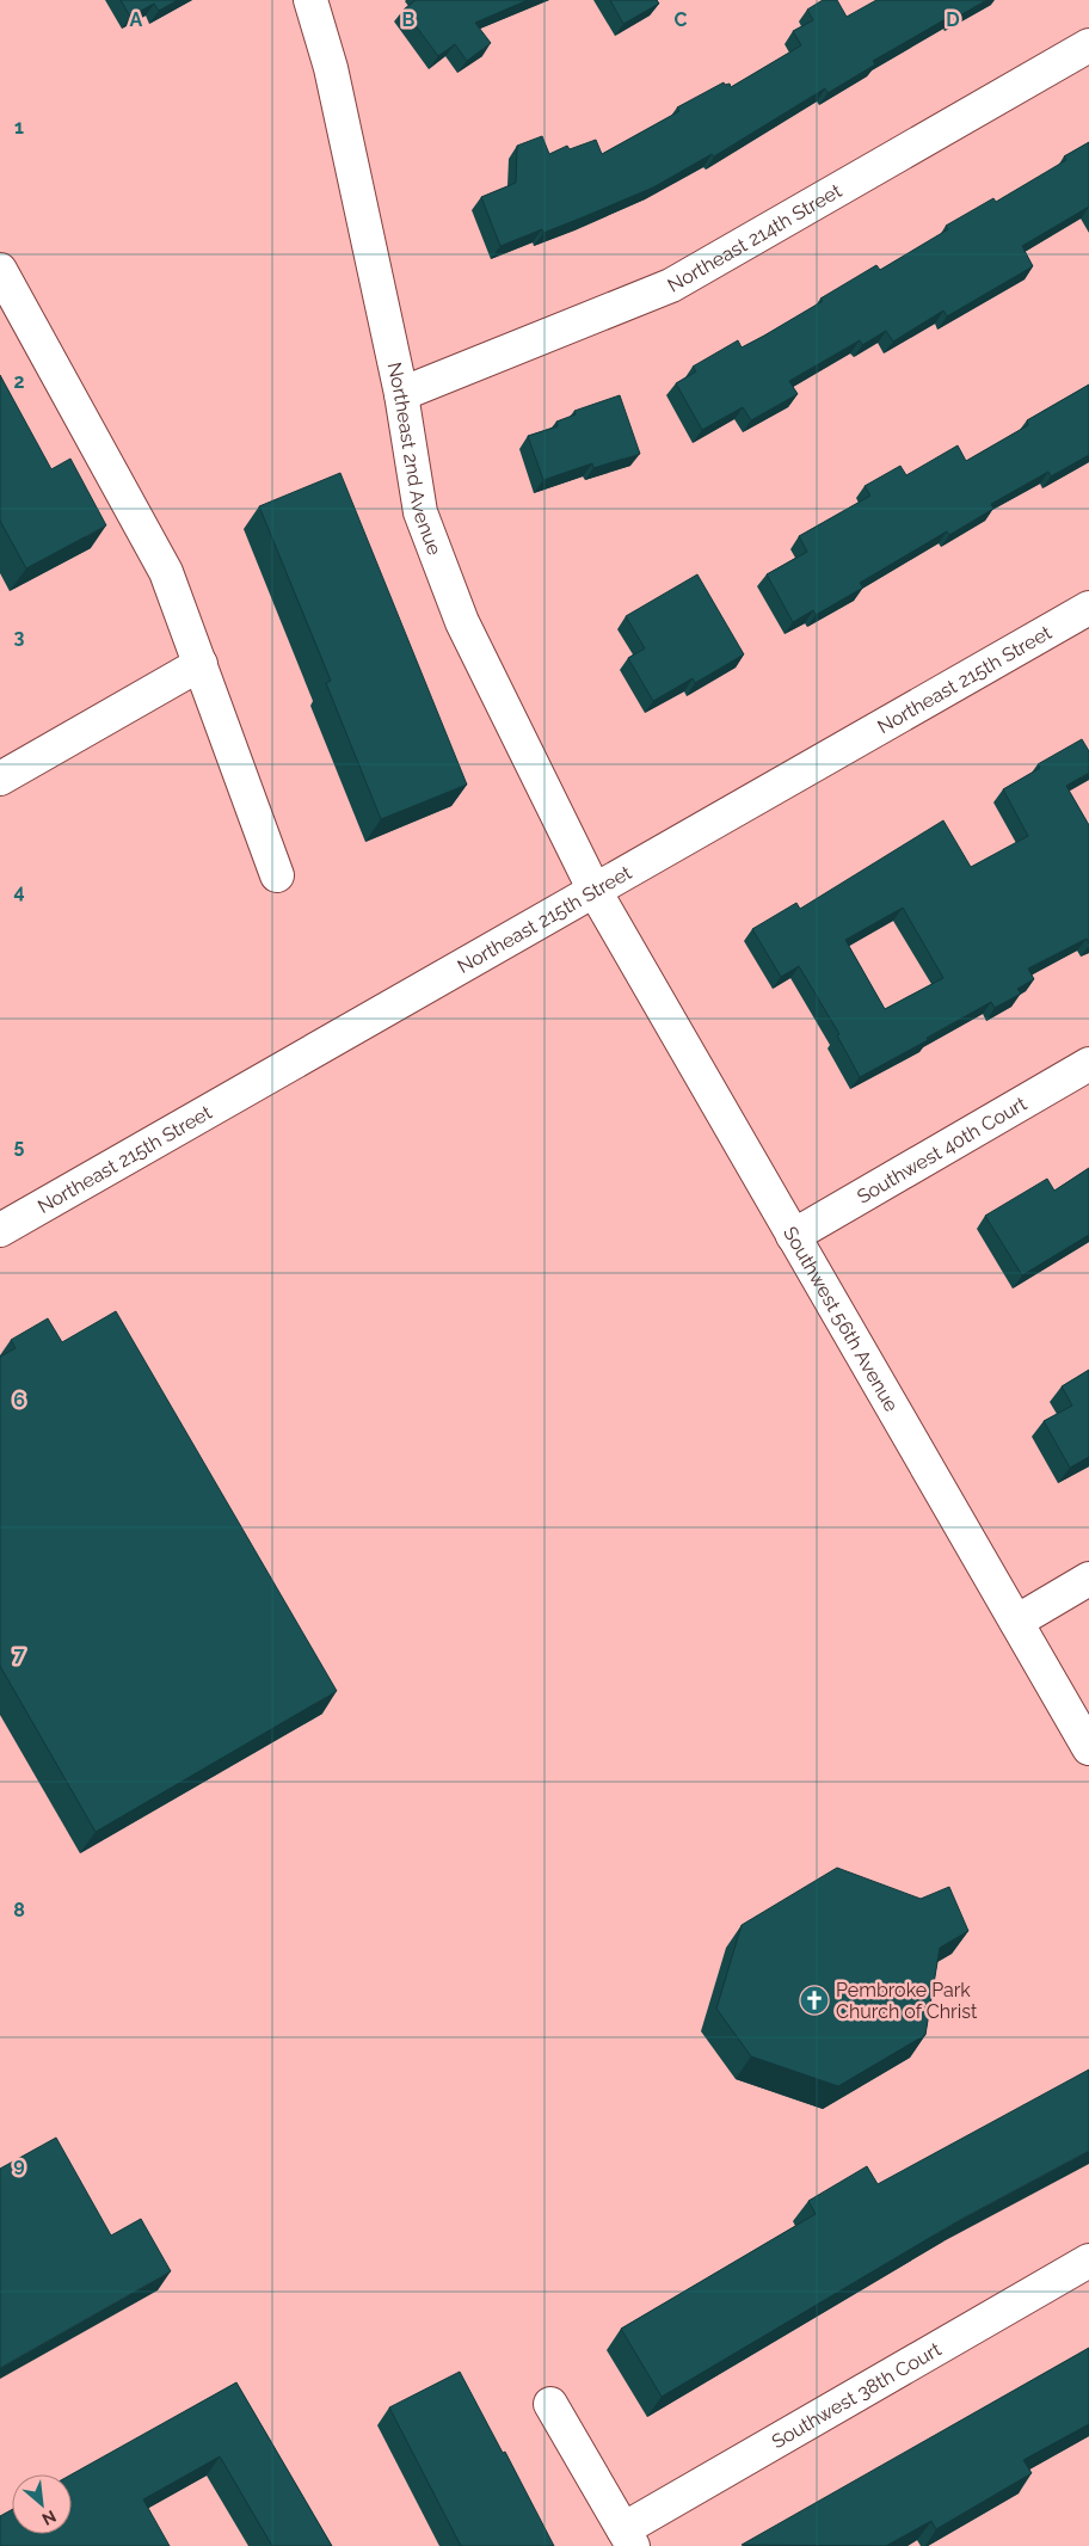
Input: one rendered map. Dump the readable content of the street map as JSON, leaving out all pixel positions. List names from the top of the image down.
{
  "streets": {
    "street": [
      "Northeast 214th Street",
      "Northeast 2nd Avenue",
      "Northeast 215th Street",
      "Southwest 40th Court",
      "Southwest 56th Avenue",
      "Southwest 38th Court"
    ]
  },
  "crossings": [
    ["Northeast 214th Street", "Northeast 2nd Avenue"],
    ["Northeast 2nd Avenue", "Northeast 215th Street"],
    ["Northeast 2nd Avenue", "Southwest 56th Avenue"],
    ["Northeast 215th Street", "Southwest 56th Avenue"],
    ["Southwest 40th Court", "Southwest 56th Avenue"]
  ],
  "places": {
    "church": ["Pembroke Park Church of Christ"]
  },
  "north": "bottom right",
  "grid": {
    "columns": [
      "A",
      "B",
      "C",
      "D"
    ],
    "rows": [
      "1",
      "2",
      "3",
      "4",
      "5",
      "6",
      "7",
      "8",
      "9"
    ]
  }
}
